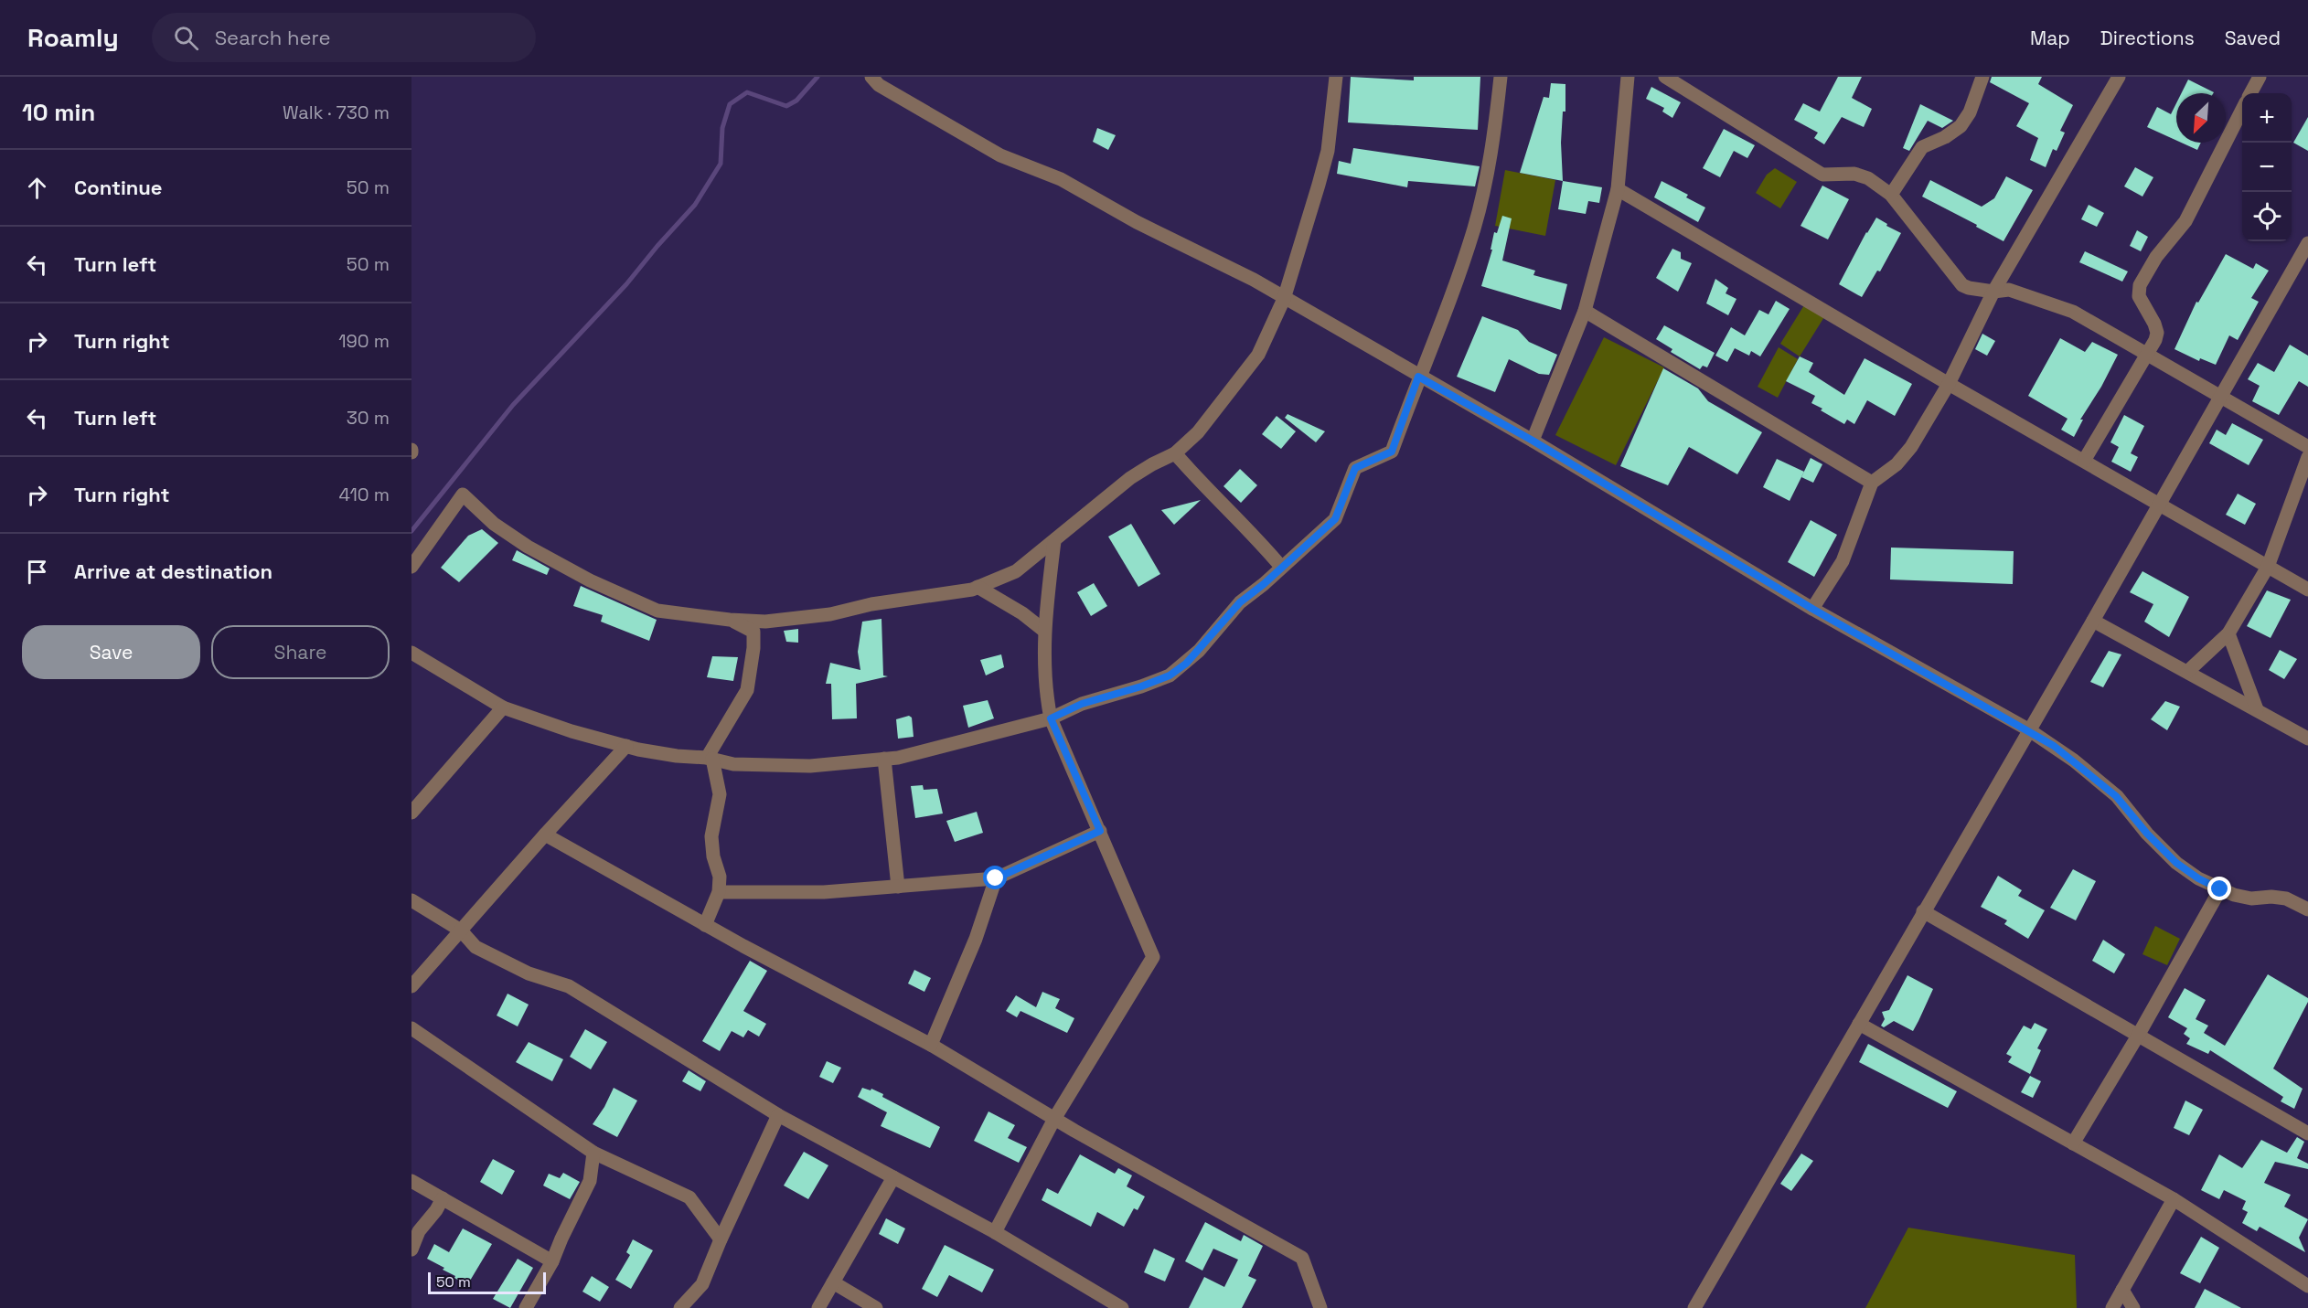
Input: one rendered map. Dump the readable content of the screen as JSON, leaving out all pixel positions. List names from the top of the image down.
{
  "scale_bar": "50 m",
  "north": "bottom left",
  "page": {
    "header": "Roamly",
    "search": "Search here",
    "nav": ["Map", "Directions", "Saved"],
    "heading": ["10 min", "Walk · 730 m"],
    "map_buttons": ["+", "−"],
    "list": [
      ["Continue", "50 m"],
      ["Turn left", "50 m"],
      ["Turn right", "190 m"],
      ["Turn left", "30 m"],
      ["Turn right", "410 m"],
      "Arrive at destination"
    ],
    "buttons": ["Save", "Share"],
    "scale": "50 m"
  }
}
